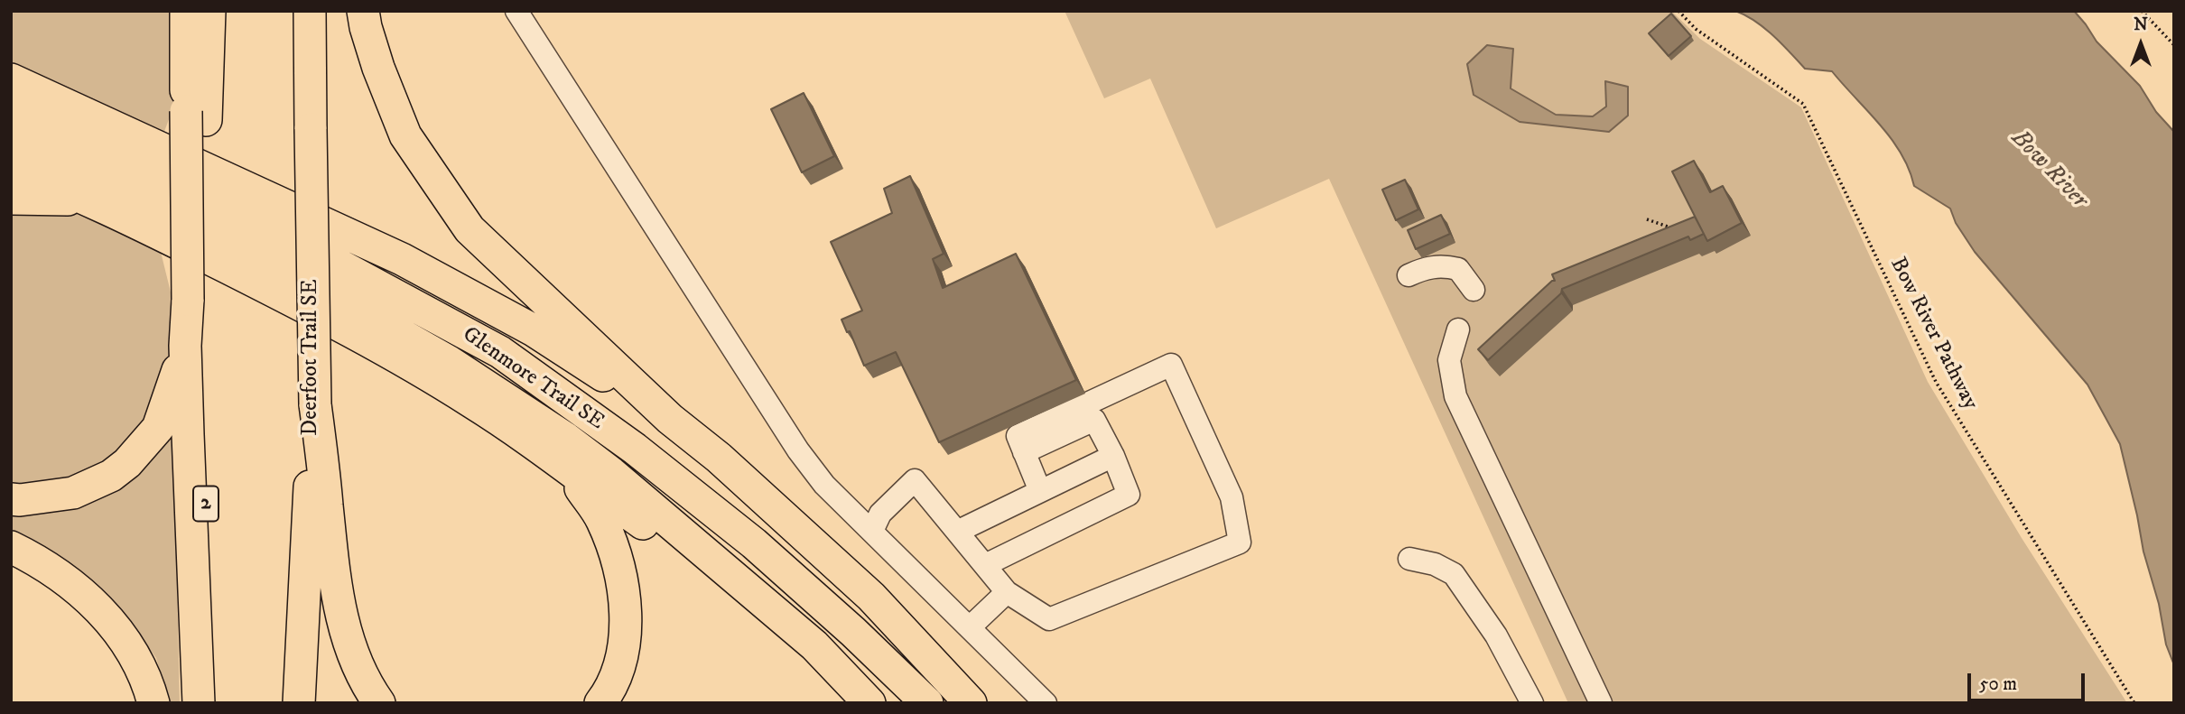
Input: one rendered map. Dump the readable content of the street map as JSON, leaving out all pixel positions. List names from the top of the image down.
{
  "streets": {
    "highway": ["Deerfoot Trail SE", "Glenmore Trail SE", "2"],
    "path": ["Bow River Pathway"]
  },
  "water": ["Bow River"],
  "scale_bar": "50 m",
  "north": "top"
}
